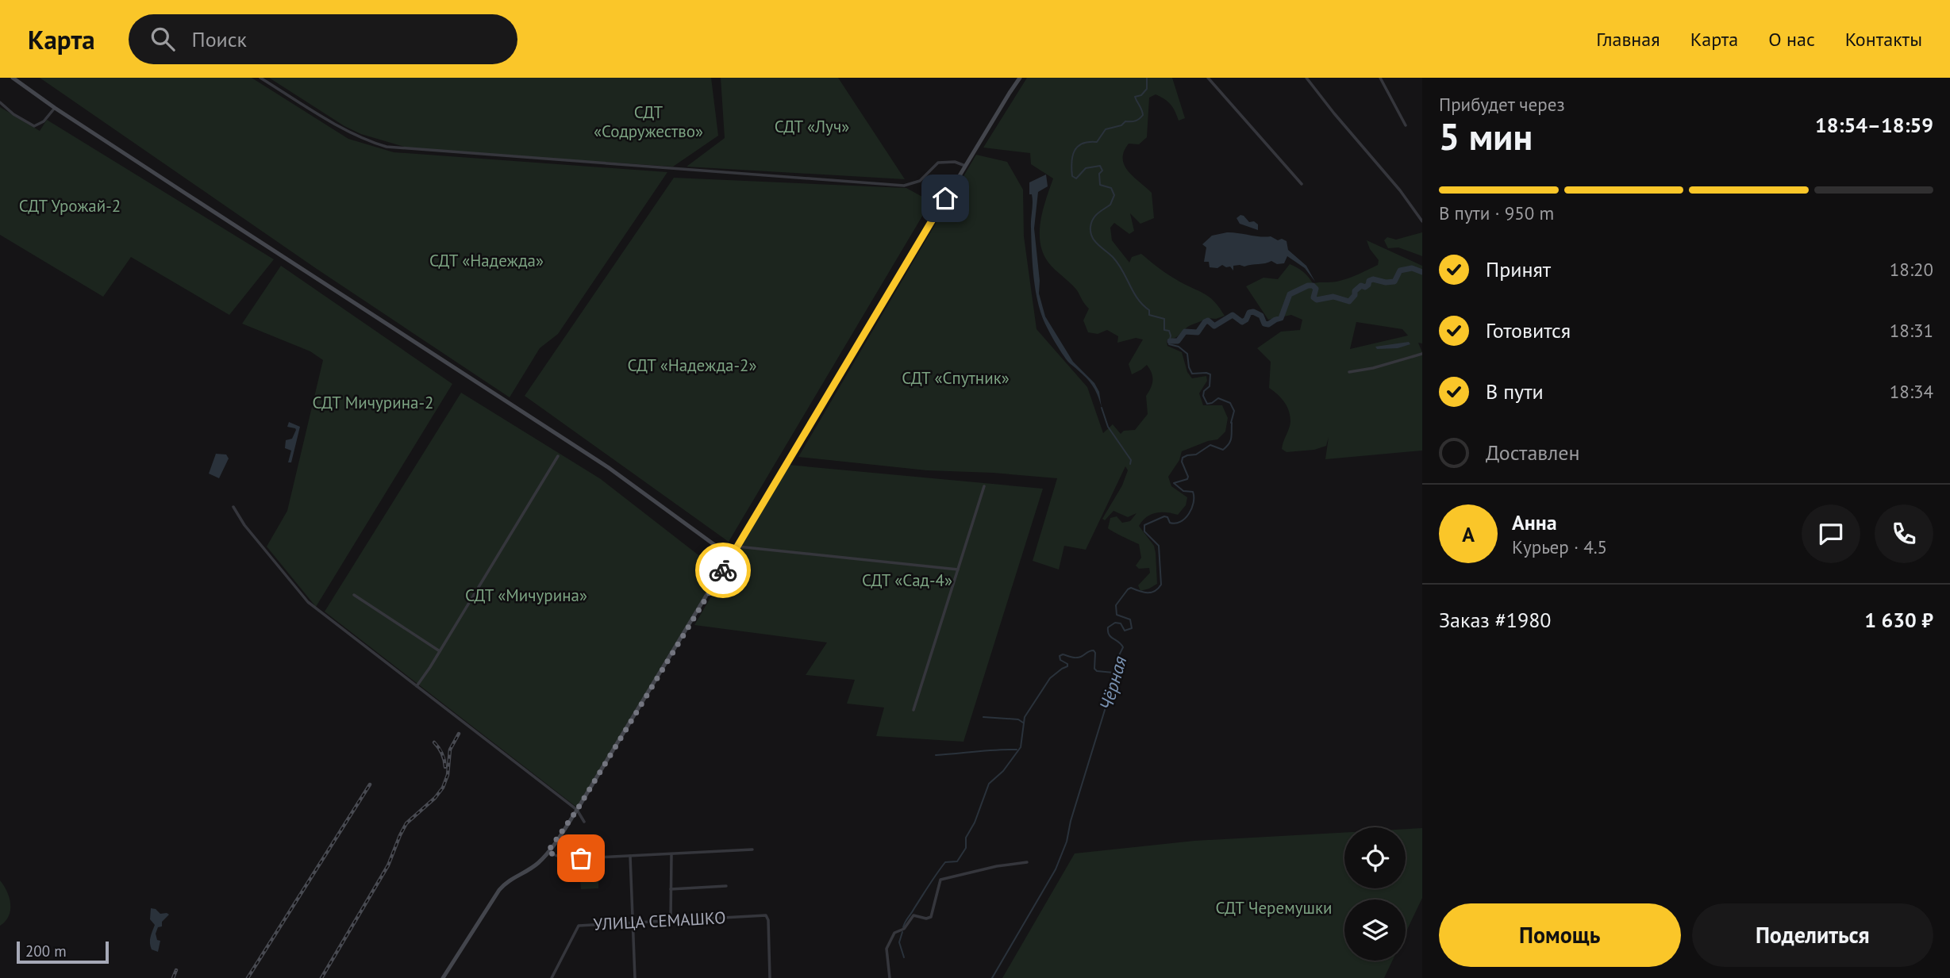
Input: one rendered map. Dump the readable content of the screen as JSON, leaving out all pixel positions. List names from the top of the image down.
{
  "streets": {
    "street": ["УЛИЦА СЕМАШКО"]
  },
  "water": ["Чёрная"],
  "parks": [
    "СДТ «Содружество»",
    "СДТ «Луч»",
    "СДТ Урожай-2",
    "СДТ «Надежда»",
    "СДТ «Надежда-2»",
    "СДТ «Спутник»",
    "СДТ Мичурина-2",
    "СДТ «Сад-4»",
    "СДТ «Мичурина»",
    "СДТ Черемушки"
  ],
  "scale_bar": "200 m",
  "page": {
    "header": "Карта",
    "search": "Поиск",
    "nav": [
      "Главная",
      "Карта",
      "О нас",
      "Контакты"
    ],
    "heading": ["5 мин", "Прибудет через", "18:54–18:59"],
    "panel": [
      "Анна",
      "Курьер · 4.5",
      "Заказ #1980",
      "1 630 ₽"
    ],
    "bar": "В пути · 950 m",
    "list": [
      ["Принят", "18:20"],
      ["Готовится", "18:31"],
      ["В пути", "18:34"],
      "Доставлен"
    ],
    "round": "А",
    "buttons": ["Помощь", "Поделиться"],
    "scale": "200 m"
  }
}
